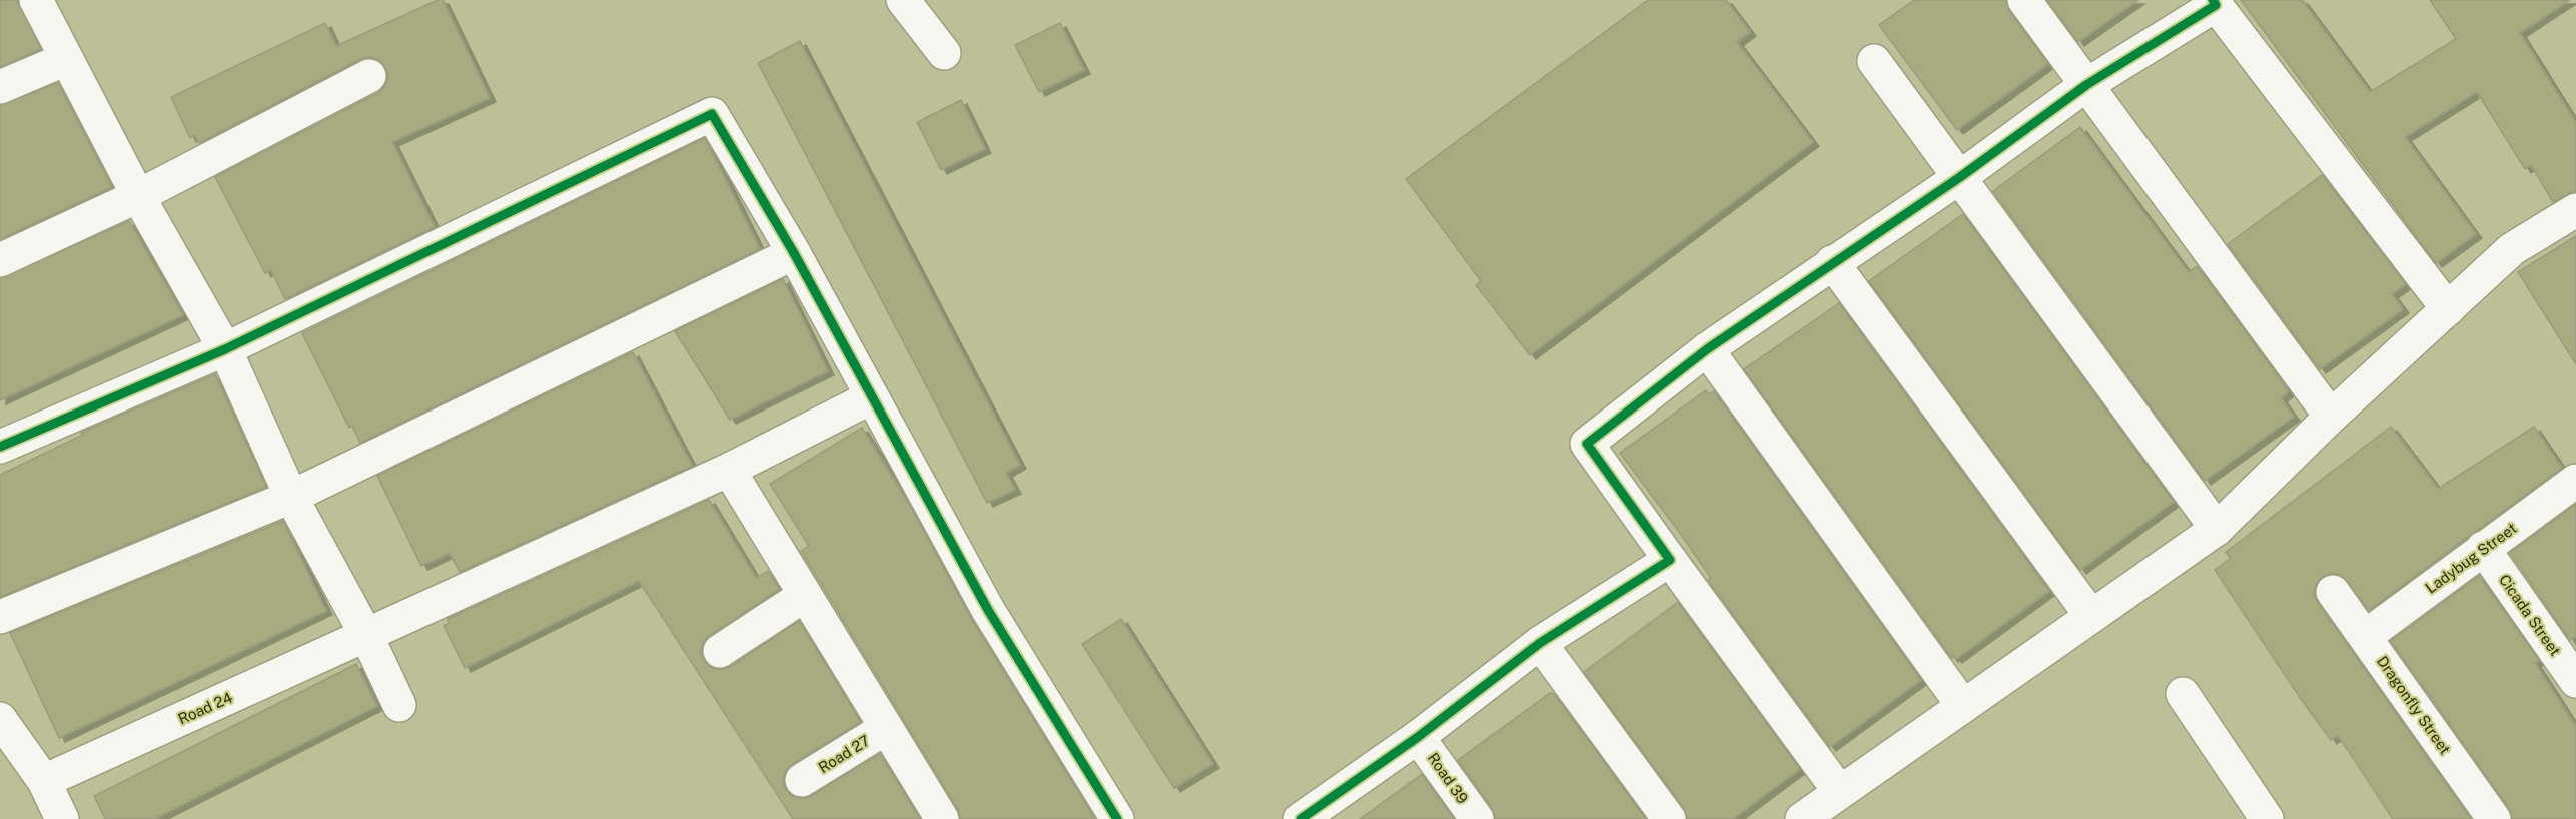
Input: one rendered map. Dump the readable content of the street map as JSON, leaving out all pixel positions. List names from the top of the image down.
{
  "streets": {
    "street": [
      "Ladybug Street",
      "Cicada Street",
      "Dragonfly Street",
      "Road 24",
      "Road 27",
      "Road 39"
    ]
  },
  "crossings": [
    ["Ladybug Street", "Cicada Street"],
    ["Ladybug Street", "Dragonfly Street"]
  ]
}
